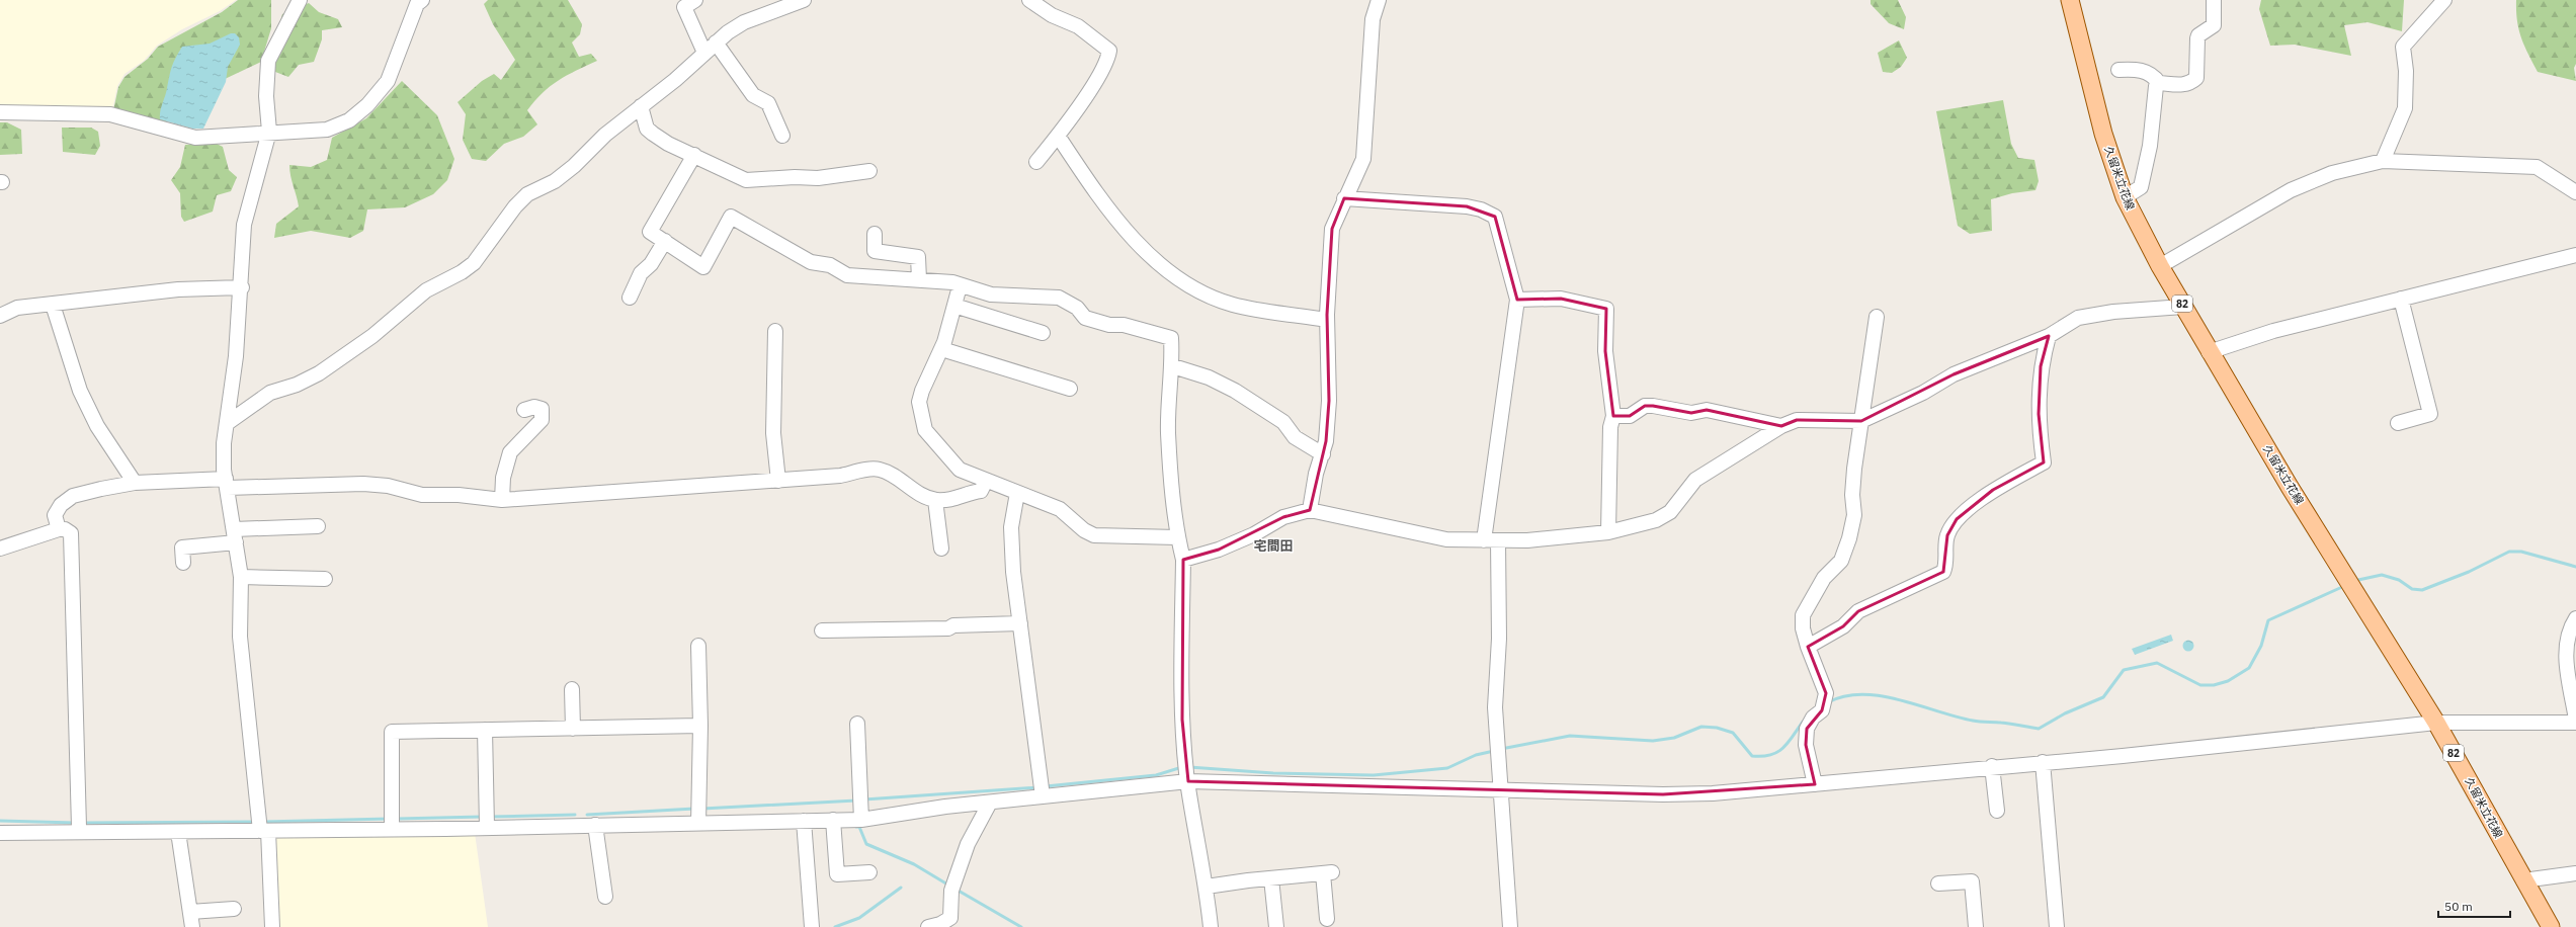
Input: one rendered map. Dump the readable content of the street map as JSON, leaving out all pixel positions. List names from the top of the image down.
{
  "streets": {
    "main road": ["久留米立花線", "82"]
  },
  "districts": ["宅間田"],
  "scale_bar": "50 m"
}
